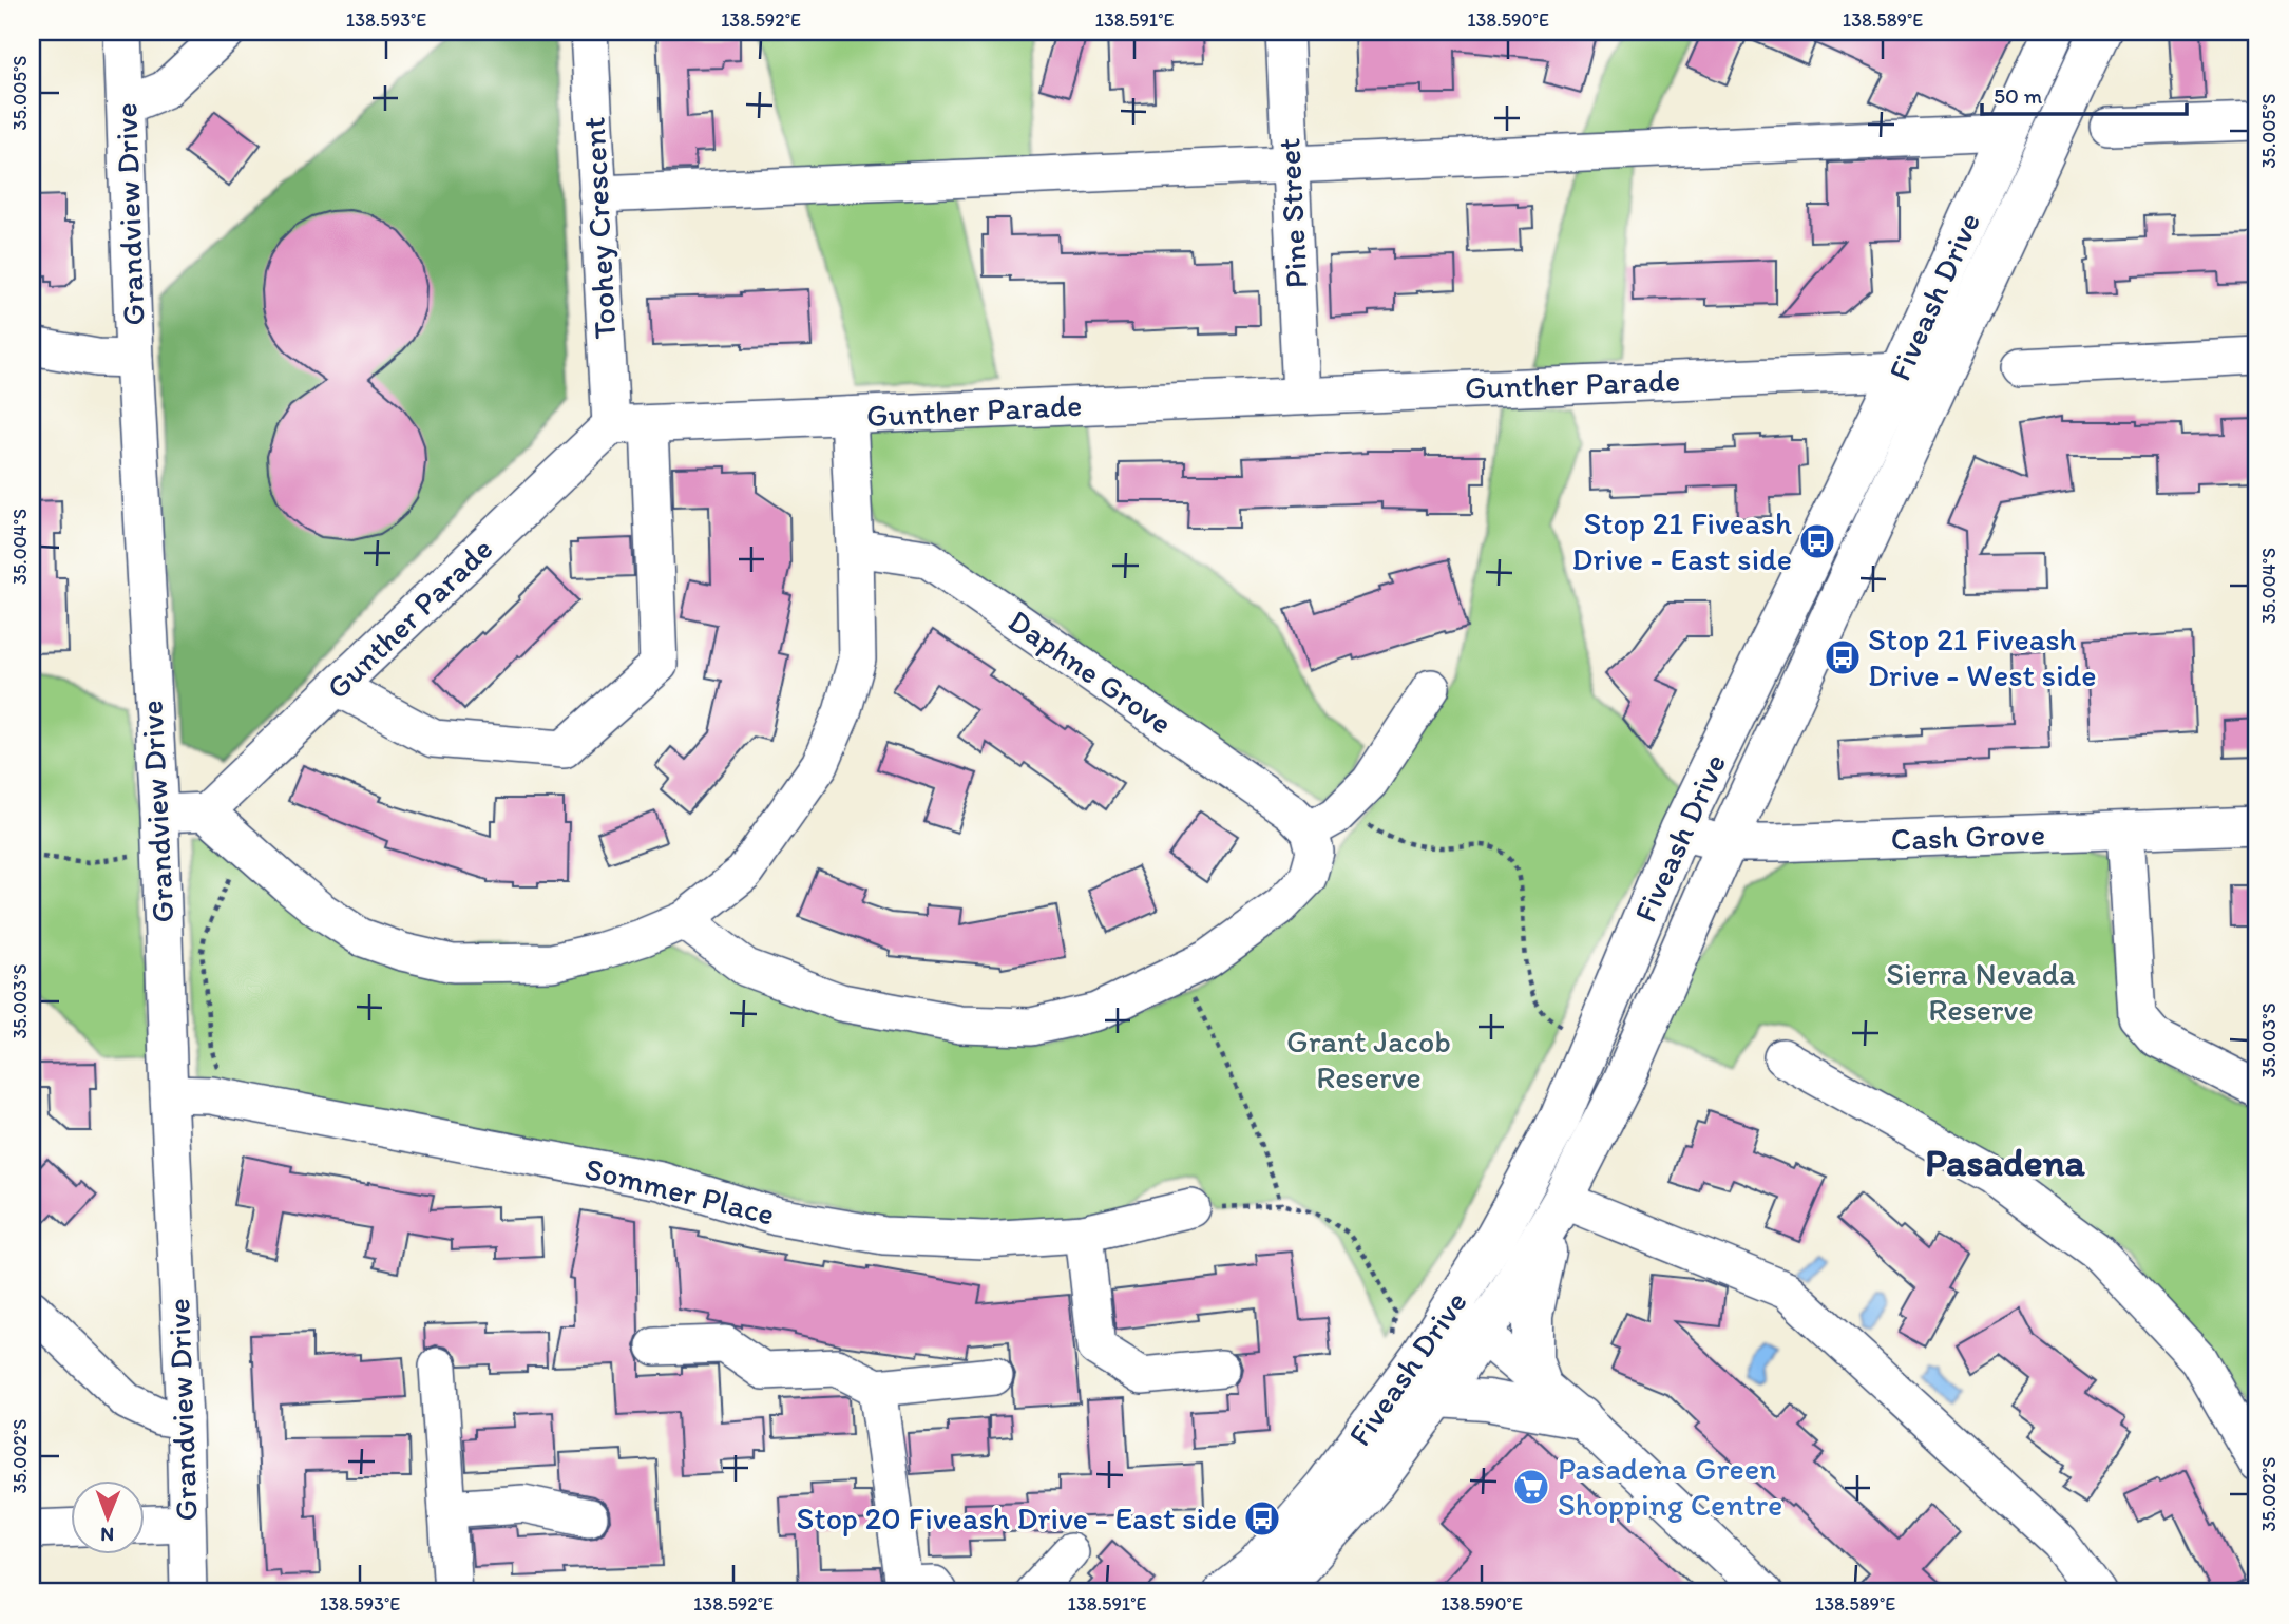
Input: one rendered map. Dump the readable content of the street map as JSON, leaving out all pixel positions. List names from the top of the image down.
{
  "streets": {
    "main road": ["Fiveash Drive"],
    "street": [
      "Pine Street",
      "Grandview Drive",
      "Toohey Crescent",
      "Gunther Parade",
      "Daphne Grove",
      "Cash Grove",
      "Sommer Place"
    ]
  },
  "crossings": [
    ["Pine Street", "Gunther Parade"],
    ["Grandview Drive", "Sommer Place"],
    ["Toohey Crescent", "Gunther Parade"],
    ["Fiveash Drive", "Gunther Parade"],
    ["Fiveash Drive", "Cash Grove"]
  ],
  "districts": ["Pasadena"],
  "parks": ["Sierra Nevada Reserve", "Grant Jacob Reserve"],
  "places": {
    "bus stop": ["Stop 21 Fiveash Drive - East side", "Stop 21 Fiveash Drive - West side", "Stop 20 Fiveash Drive - East side"],
    "supermarket": ["Pasadena Green Shopping Centre"]
  },
  "scale_bar": "50 m",
  "north": "bottom",
  "coordinates": [
    "138.593°E",
    "138.592°E",
    "138.591°E",
    "138.590°E",
    "138.589°E",
    "35.005°S",
    "35.004°S",
    "35.003°S",
    "35.002°S"
  ]
}
